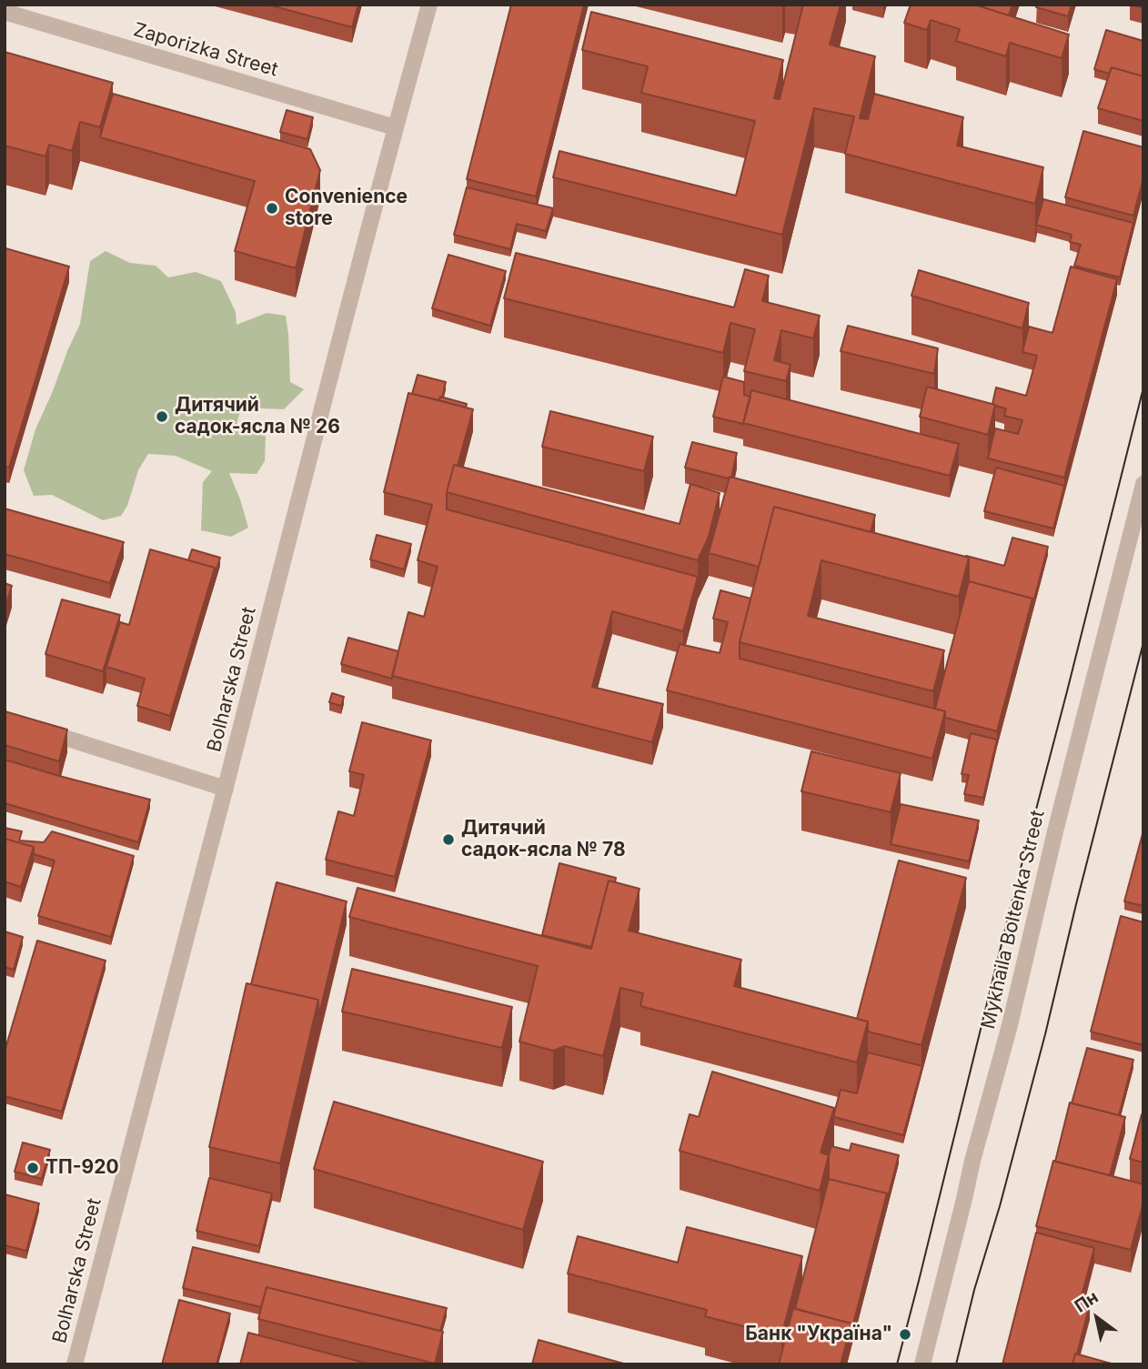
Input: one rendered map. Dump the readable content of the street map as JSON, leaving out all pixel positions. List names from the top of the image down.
{
  "streets": {
    "street": ["Zaporizka Street", "Bolharska Street", "Mykhaila Boltenka Street"]
  },
  "crossings": [
    ["Zaporizka Street", "Bolharska Street"]
  ],
  "places": [
    "Convenience store",
    "Дитячий садок-ясла № 26",
    "Дитячий садок-ясла № 78",
    "ТП-920",
    "Банк \"Україна\""
  ],
  "north": "top left"
}
